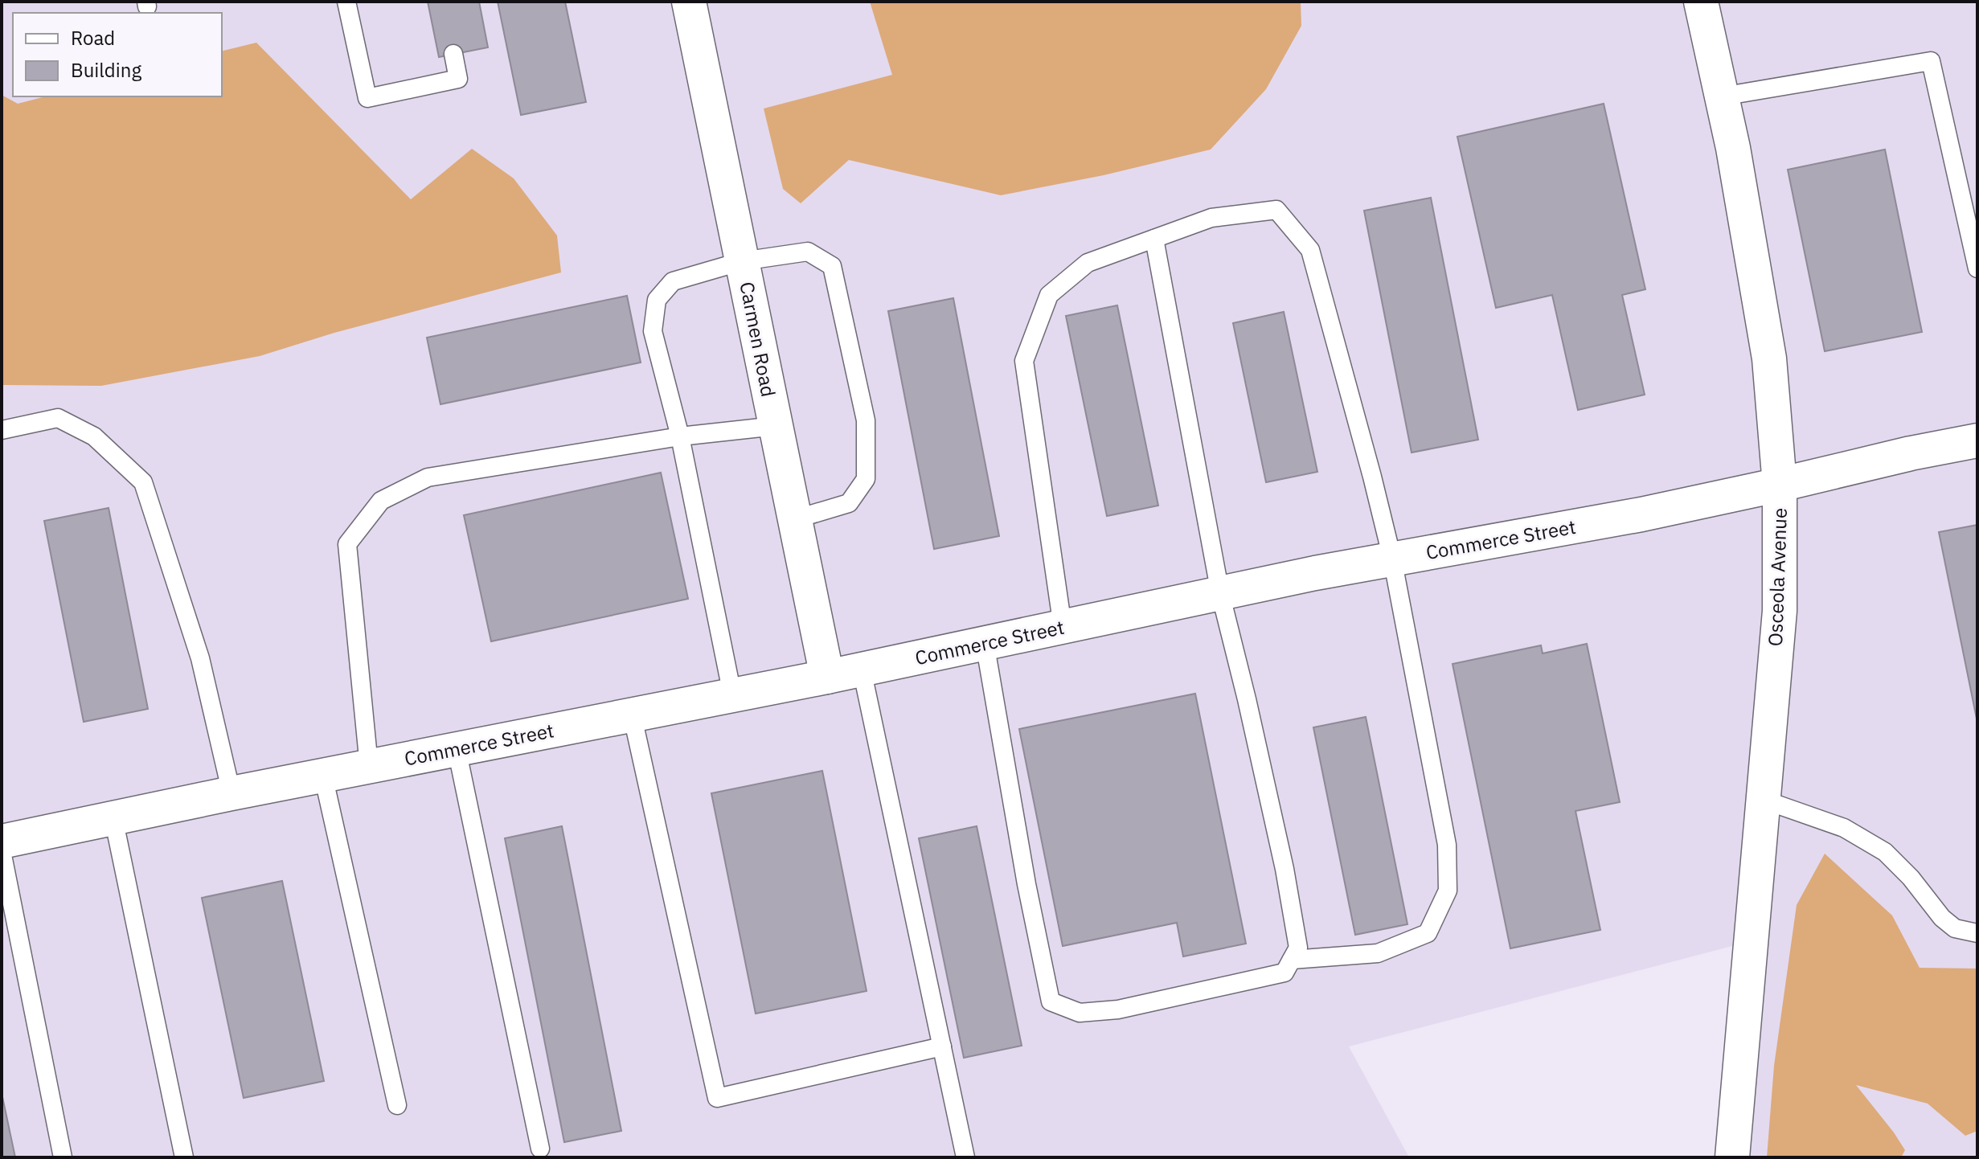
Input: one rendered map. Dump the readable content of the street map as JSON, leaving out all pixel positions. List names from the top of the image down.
{
  "streets": {
    "street": ["Carmen Road", "Commerce Street", "Osceola Avenue"]
  },
  "crossings": [
    ["Carmen Road", "Commerce Street"],
    ["Commerce Street", "Osceola Avenue"]
  ],
  "legend": ["Road", "Building"]
}
